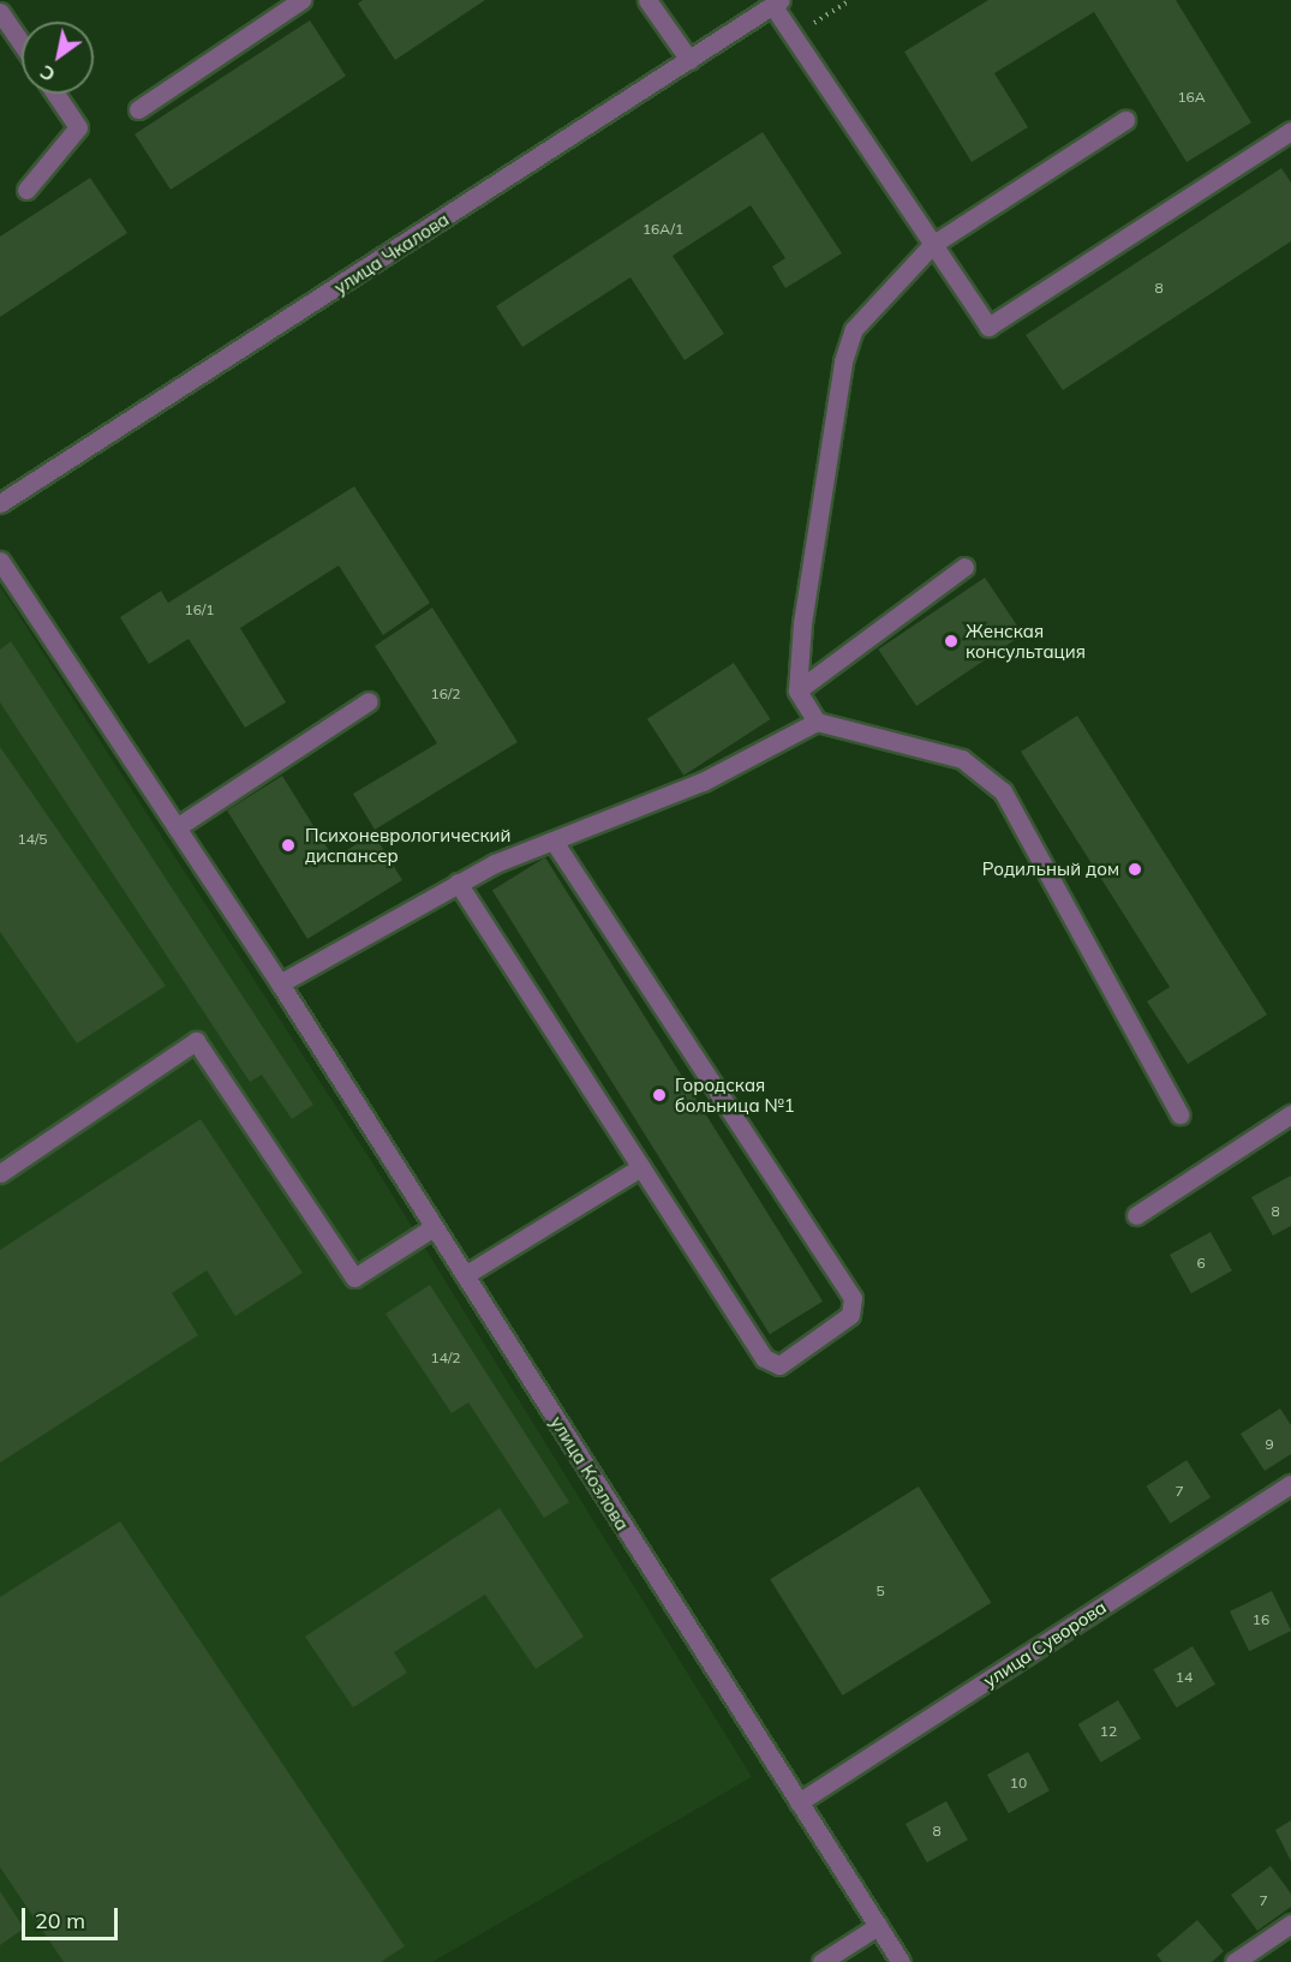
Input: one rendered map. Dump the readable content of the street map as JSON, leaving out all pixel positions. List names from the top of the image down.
{
  "streets": {
    "street": ["улица Чкалова", "улица Козлова", "улица Суворова"]
  },
  "crossings": [
    ["улица Козлова", "улица Суворова"]
  ],
  "places": [
    "Женская консультация",
    "Психоневрологический диспансер",
    "Родильный дом",
    "Городская больница №1"
  ],
  "house_numbers": [
    "16А",
    "16А/1",
    "8",
    "16/1",
    "16/2",
    "14/5",
    "8",
    "6",
    "14/2",
    "9",
    "7",
    "5",
    "16",
    "14",
    "12",
    "10",
    "8",
    "7"
  ],
  "scale_bar": "20 m",
  "north": "bottom left"
}
